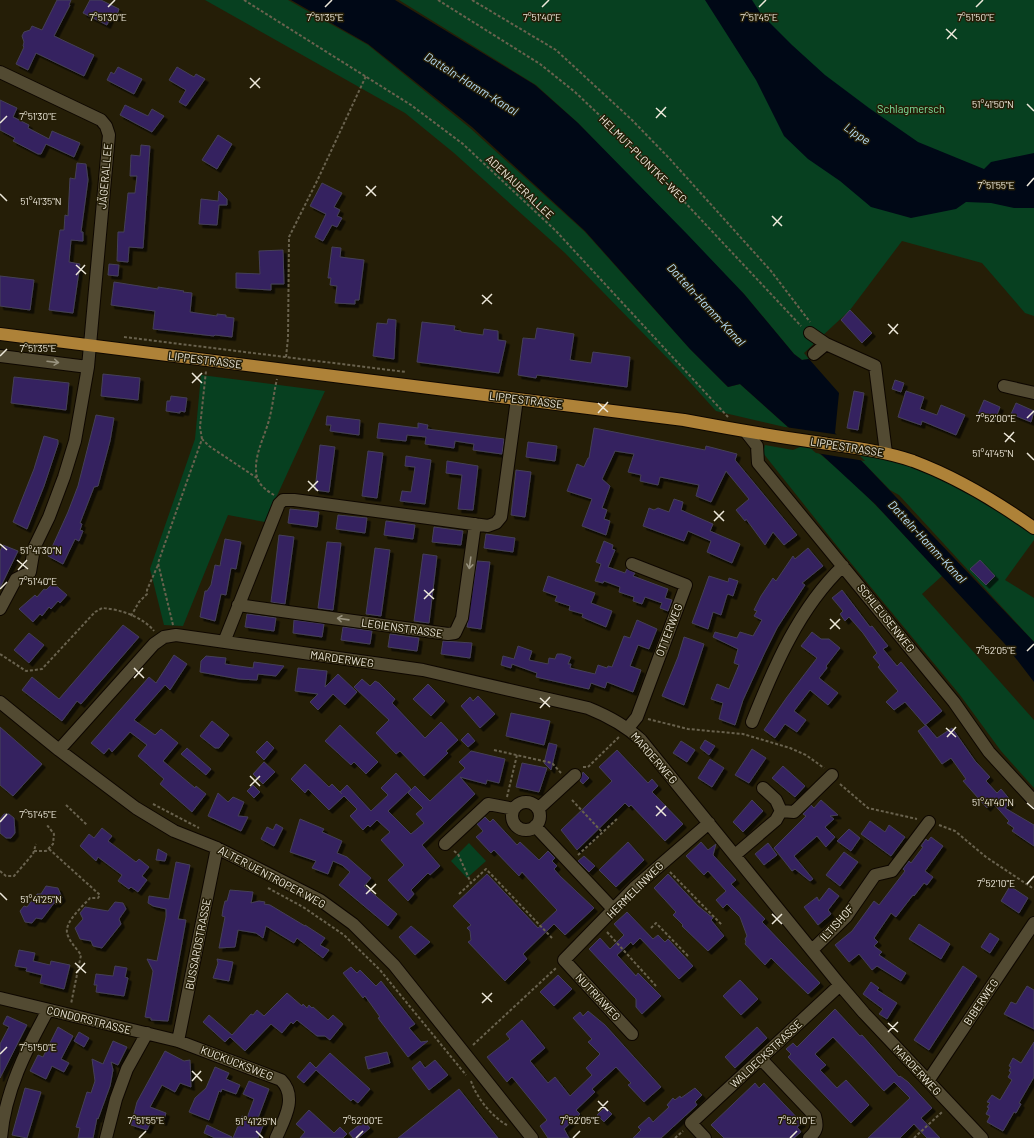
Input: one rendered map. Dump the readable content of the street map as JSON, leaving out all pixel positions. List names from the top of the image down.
{
  "streets": {
    "main road": ["LIPPESTRASSE"],
    "street": [
      "JÄGERALLEE",
      "SCHLEUSENWEG",
      "LEGIENSTRASSE",
      "OTTERWEG",
      "MARDERWEG",
      "ALTER UENTROPER WEG",
      "HERMELINWEG",
      "ILTISHOF",
      "BUSSARDSTRASSE",
      "NUTRIAWEG",
      "BIBERWEG",
      "CONDORSTRASSE",
      "WALDECKSTRASSE",
      "KUCKUCKSWEG"
    ],
    "path": ["HELMUT-PLONTKE-WEG", "ADENAUERALLEE"]
  },
  "crossings": [
    ["JÄGERALLEE", "LIPPESTRASSE"],
    ["LIPPESTRASSE", "SCHLEUSENWEG"],
    ["OTTERWEG", "MARDERWEG"],
    ["MARDERWEG", "ALTER UENTROPER WEG"],
    ["MARDERWEG", "HERMELINWEG"],
    ["MARDERWEG", "ILTISHOF"],
    ["MARDERWEG", "BIBERWEG"],
    ["MARDERWEG", "WALDECKSTRASSE"],
    ["ALTER UENTROPER WEG", "BUSSARDSTRASSE"],
    ["HERMELINWEG", "NUTRIAWEG"],
    ["BUSSARDSTRASSE", "CONDORSTRASSE"],
    ["BUSSARDSTRASSE", "KUCKUCKSWEG"],
    ["CONDORSTRASSE", "KUCKUCKSWEG"]
  ],
  "water": ["Datteln-Hamm-Kanal", "Lippe"],
  "parks": ["Schlagmersch"],
  "coordinates": [
    "7°51'30\"E",
    "7°51'35\"E",
    "7°51'40\"E",
    "7°51'45\"E",
    "7°51'50\"E",
    "51°41'50\"N",
    "7°51'55\"E",
    "51°41'35\"N",
    "7°52'00\"E",
    "51°41'45\"N",
    "51°41'30\"N",
    "7°52'05\"E",
    "51°41'40\"N",
    "7°52'10\"E",
    "51°41'25\"N"
  ]
}
